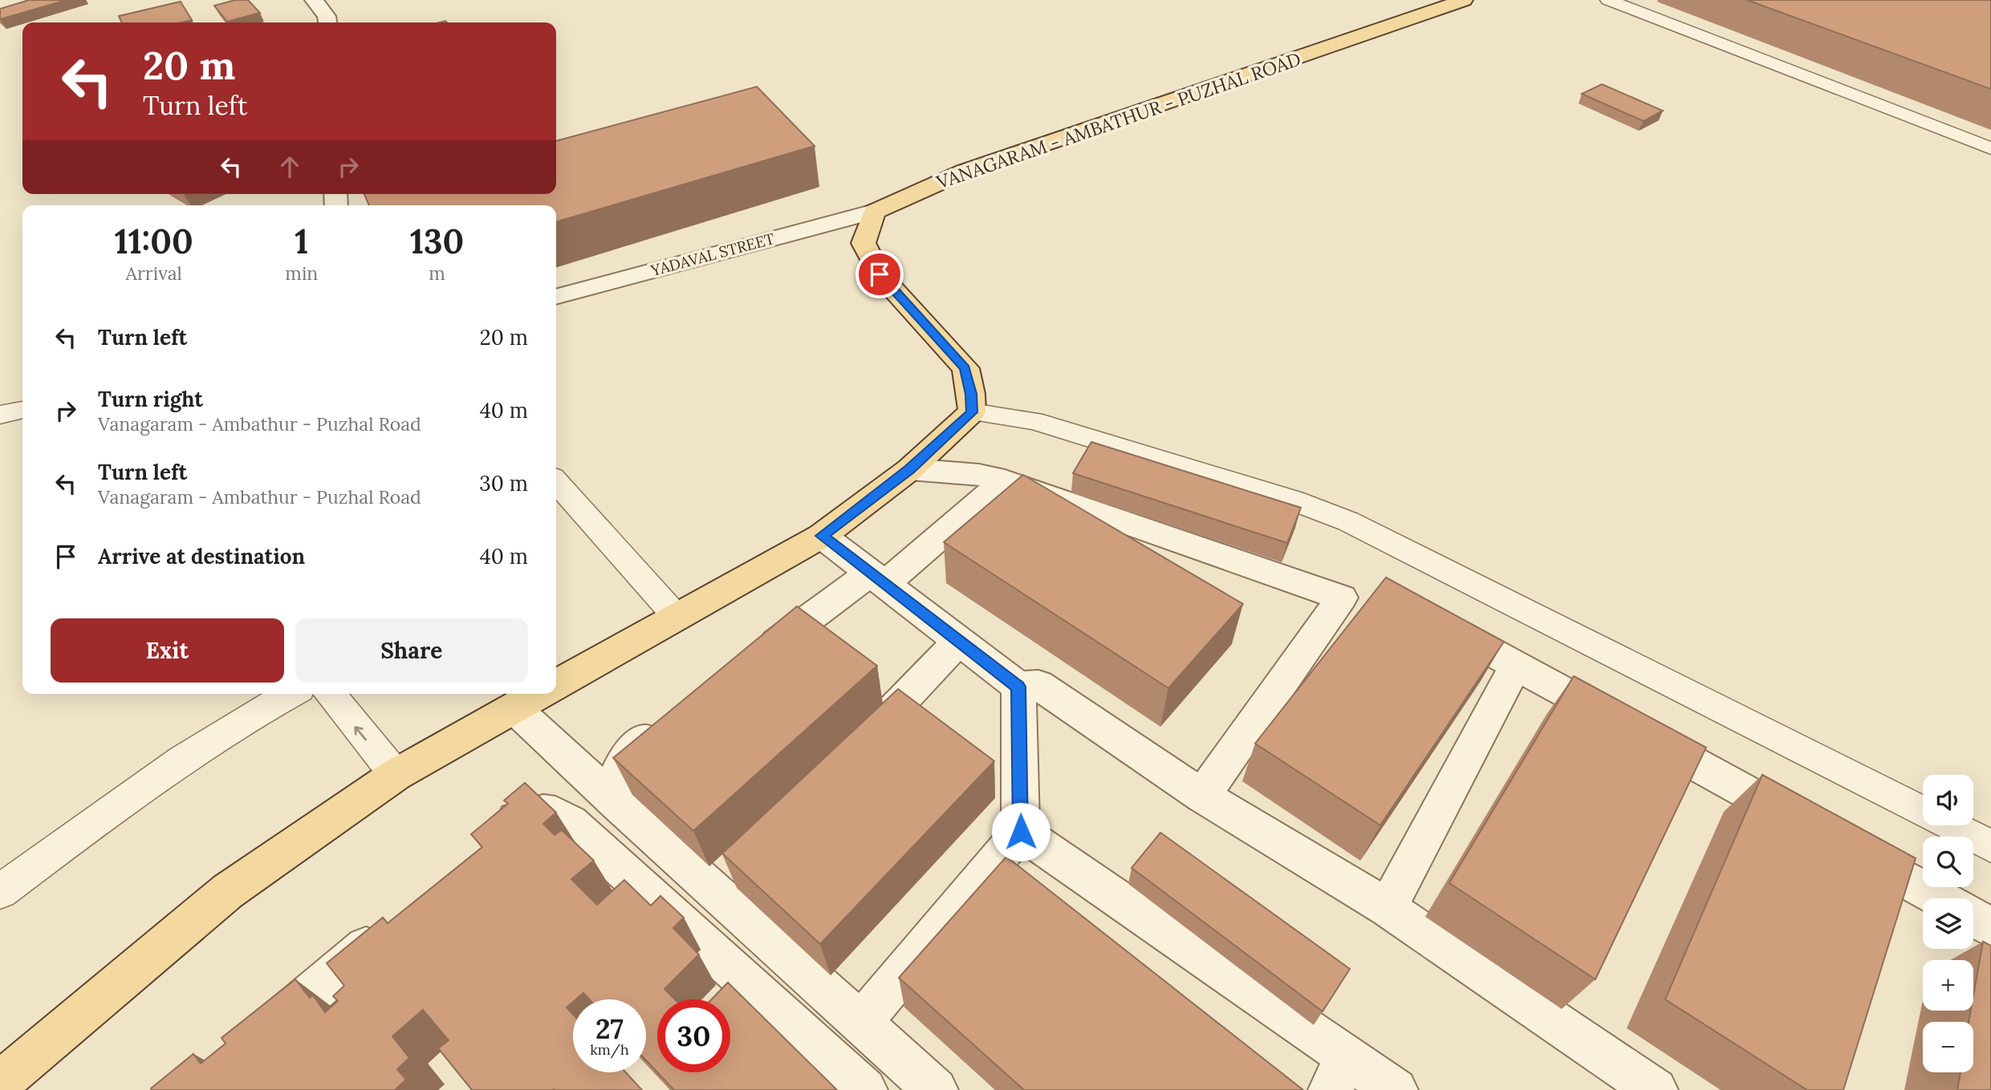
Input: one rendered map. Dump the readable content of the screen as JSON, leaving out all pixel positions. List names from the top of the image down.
{
  "streets": {
    "main road": ["VANAGARAM - AMBATHUR - PUZHAL ROAD"],
    "street": ["YADAVAL STREET"]
  },
  "crossings": [
    ["VANAGARAM - AMBATHUR - PUZHAL ROAD", "YADAVAL STREET"]
  ],
  "page": {
    "turn": ["20 m", "Turn left"],
    "eta": [
      "11:00",
      "Arrival",
      "1",
      "min",
      "130",
      "m"
    ],
    "list": [
      {
        "name": "Turn left",
        "value": "20 m"
      },
      {
        "name": "Turn right",
        "note": "Vanagaram - Ambathur - Puzhal Road",
        "value": "40 m"
      },
      {
        "name": "Turn left",
        "note": "Vanagaram - Ambathur - Puzhal Road",
        "value": "30 m"
      },
      {
        "name": "Arrive at destination",
        "value": "40 m"
      }
    ],
    "buttons": ["Exit", "Share"],
    "map_buttons": ["+", "−"],
    "speed": "27 km/h",
    "limit": "30"
  }
}
